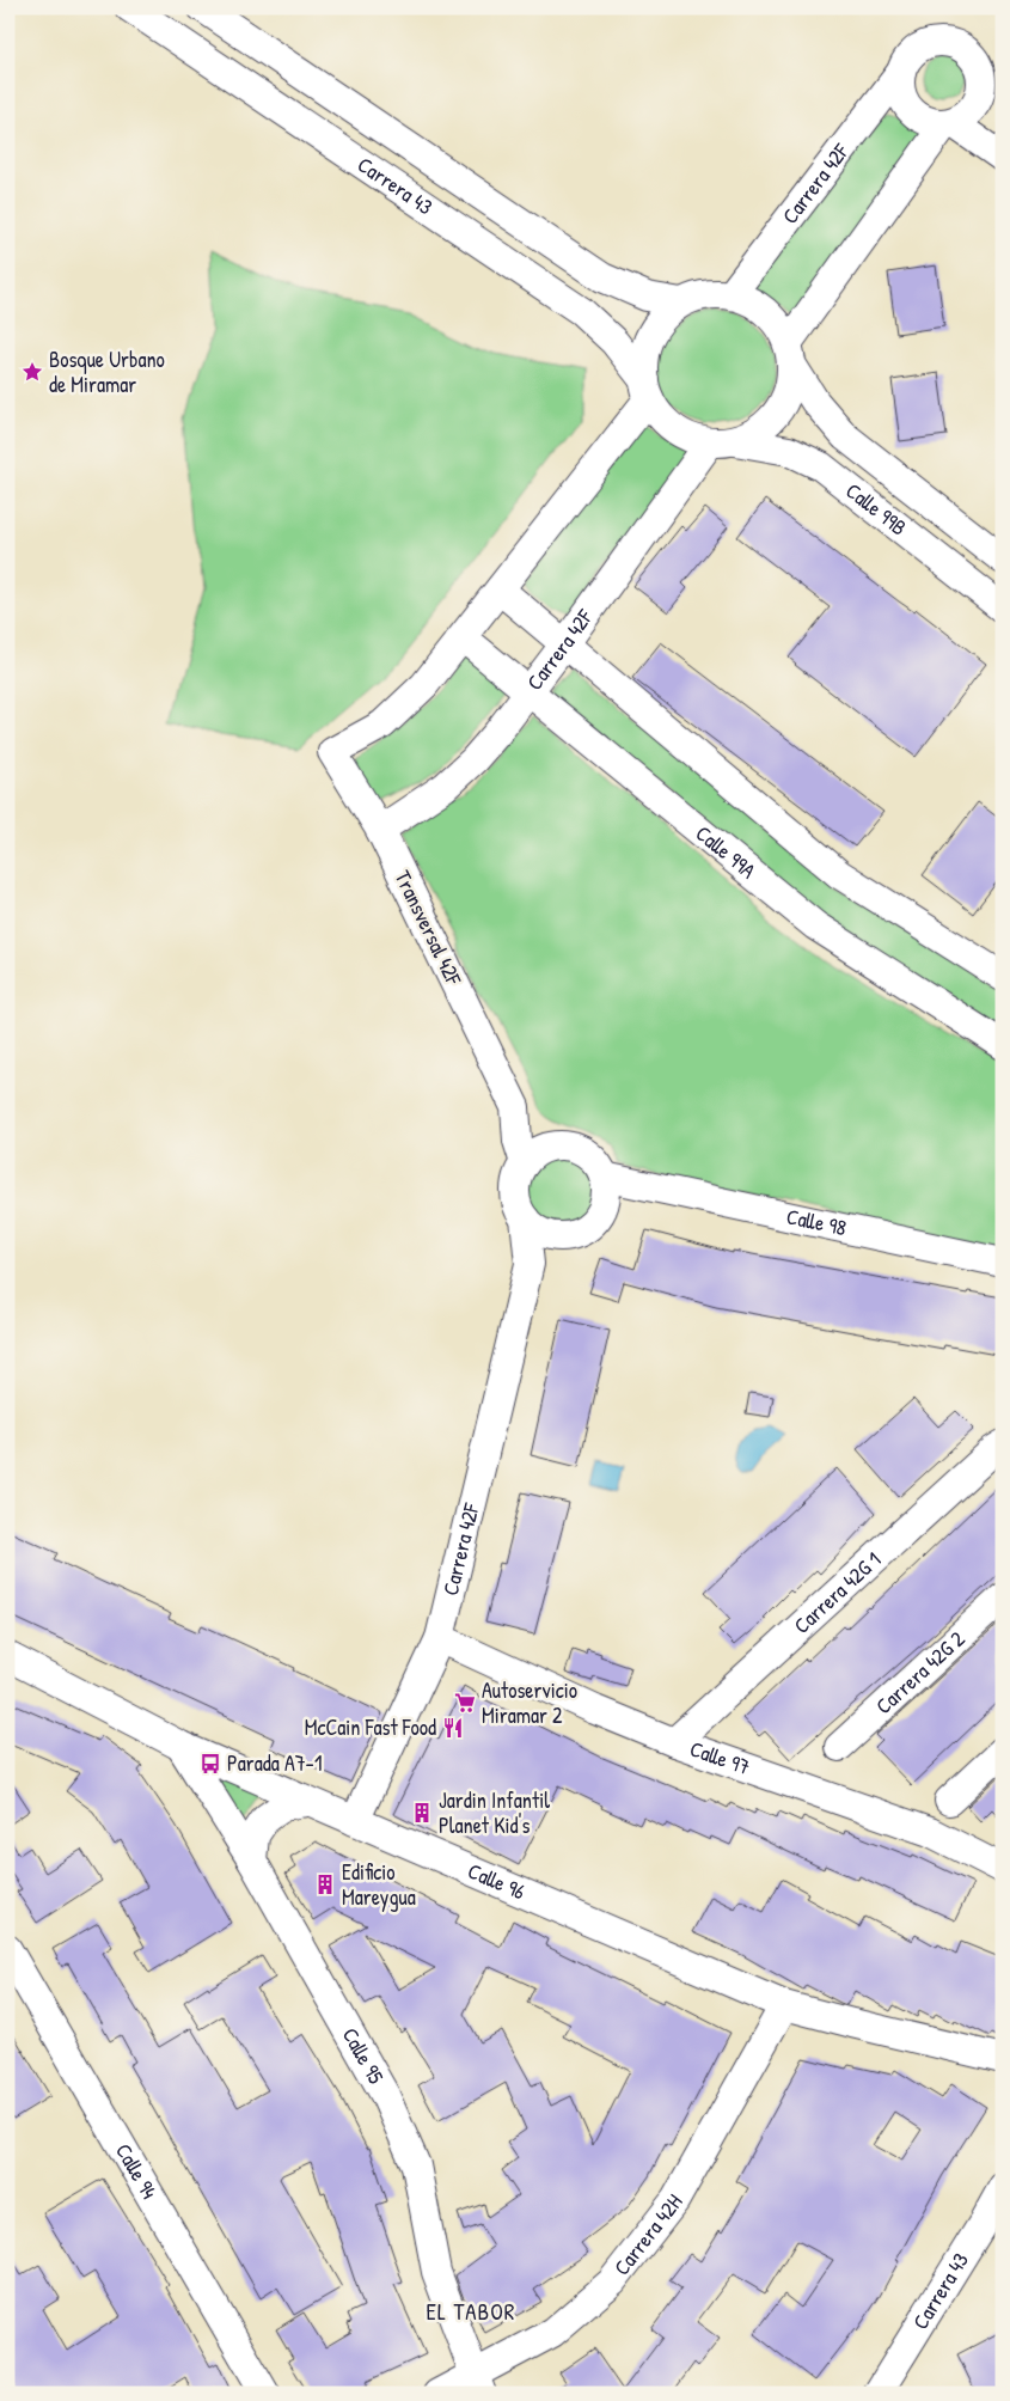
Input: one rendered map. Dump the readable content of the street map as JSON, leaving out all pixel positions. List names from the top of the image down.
{
  "streets": {
    "street": [
      "Carrera 42F",
      "Carrera 43",
      "Calle 99B",
      "Calle 99A",
      "Transversal 42F",
      "Calle 98",
      "Carrera 42G 1",
      "Carrera 42G 2",
      "Calle 97",
      "Calle 96",
      "Calle 95",
      "Calle 94",
      "Carrera 42H"
    ]
  },
  "crossings": [
    ["Carrera 42F", "Carrera 43"],
    ["Carrera 42F", "Calle 99B"],
    ["Carrera 42F", "Calle 99A"],
    ["Carrera 42F", "Transversal 42F"],
    ["Carrera 42F", "Calle 98"],
    ["Carrera 42F", "Calle 97"],
    ["Carrera 42F", "Calle 96"],
    ["Carrera 43", "Calle 99B"],
    ["Calle 99A", "Transversal 42F"],
    ["Transversal 42F", "Calle 98"],
    ["Carrera 42G 1", "Calle 97"],
    ["Calle 96", "Calle 95"],
    ["Calle 96", "Carrera 42H"],
    ["Calle 95", "Carrera 42H"]
  ],
  "districts": ["EL TABOR"],
  "places": {
    "place": ["Bosque Urbano de Miramar"],
    "supermarket": ["Autoservicio Miramar 2"],
    "restaurant": ["McCain Fast Food"],
    "bus stop": ["Parada A7-1"],
    "building": ["Jardin Infantil Planet Kid's", "Edificio Mareygua"]
  }
}
